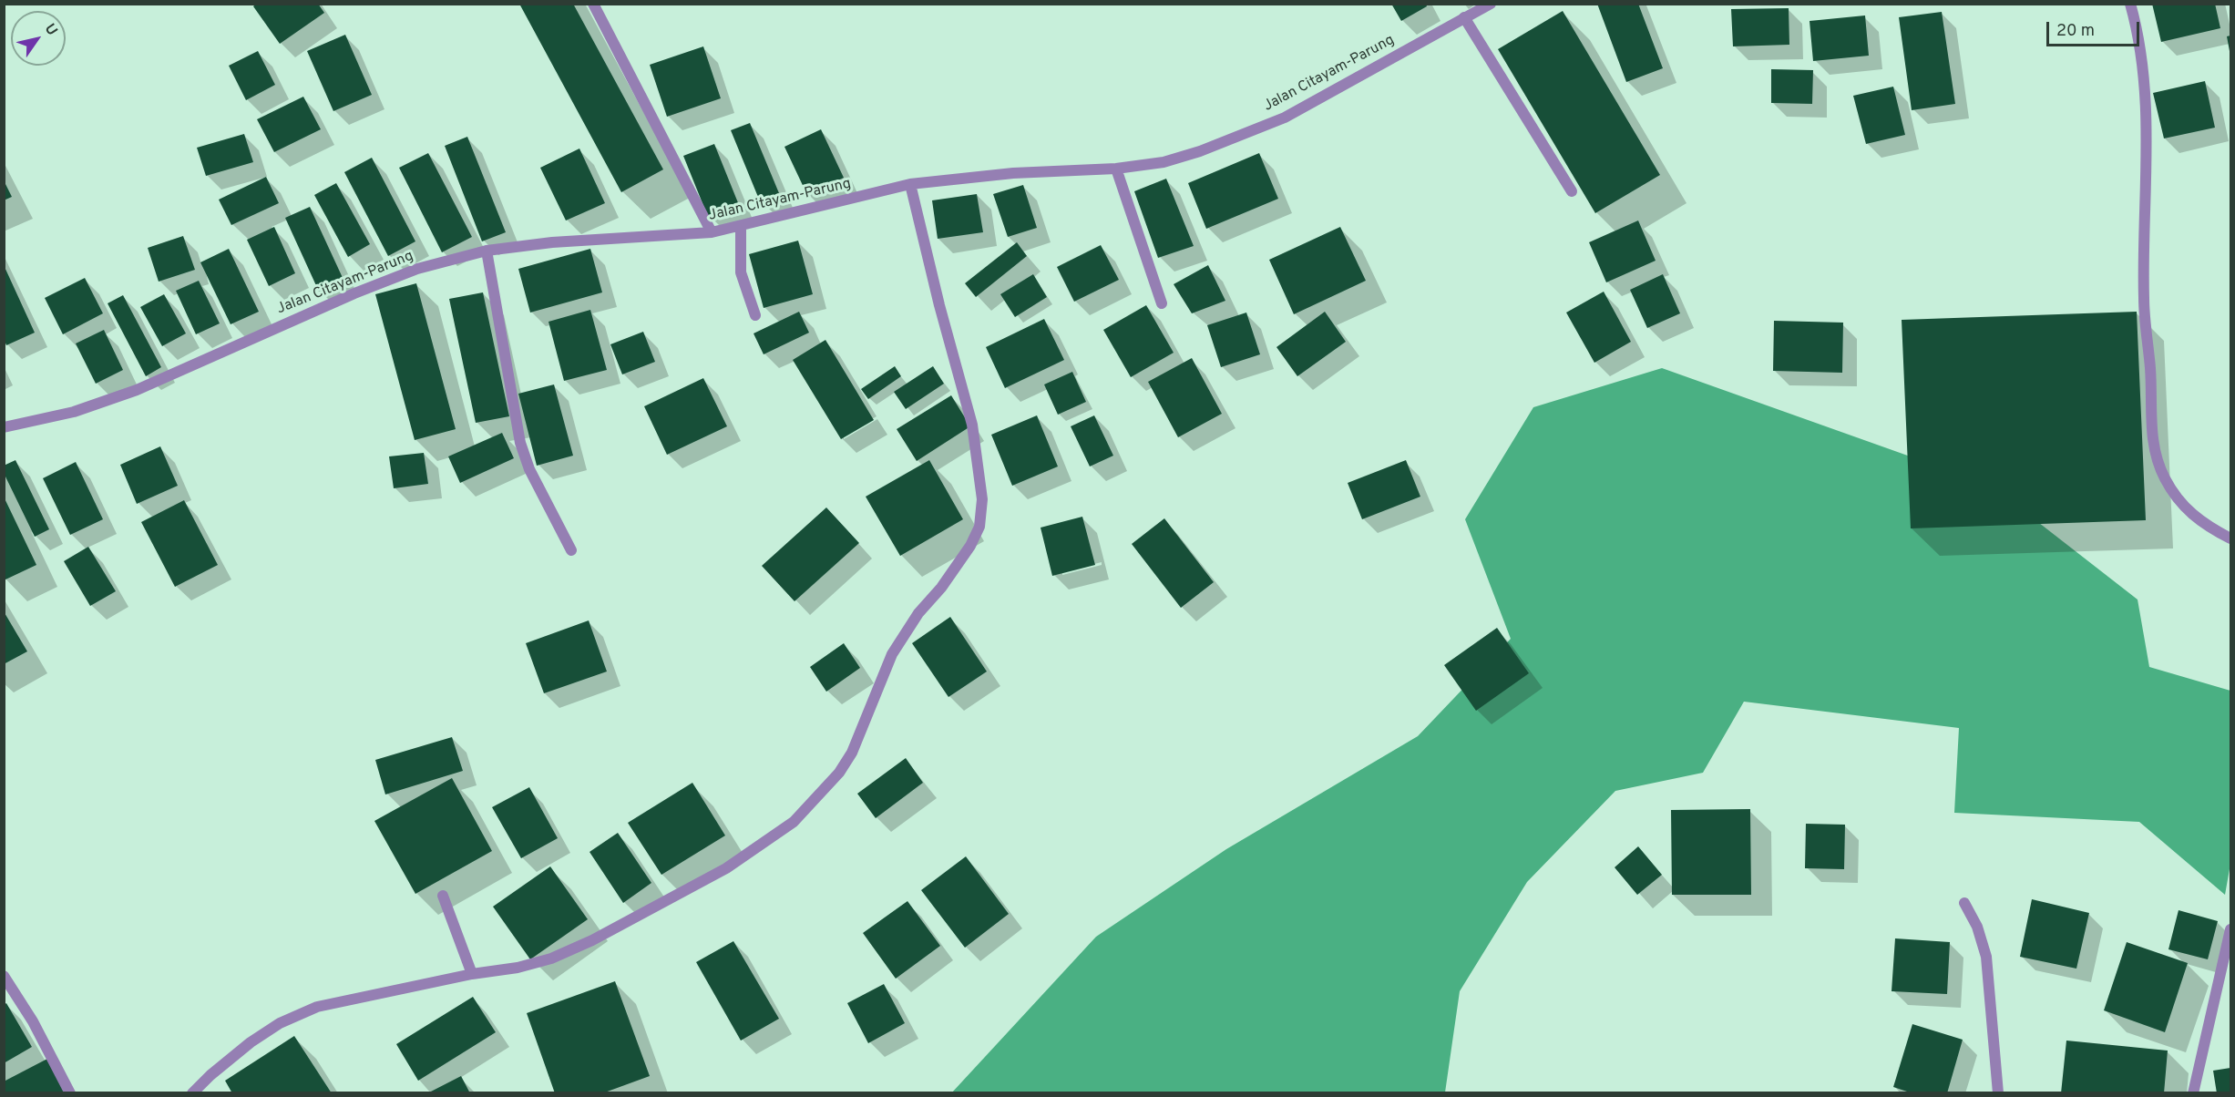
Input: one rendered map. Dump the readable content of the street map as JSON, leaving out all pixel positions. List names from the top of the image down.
{
  "streets": {
    "street": ["Jalan Citayam-Parung"]
  },
  "scale_bar": "20 m",
  "north": "top right"
}
